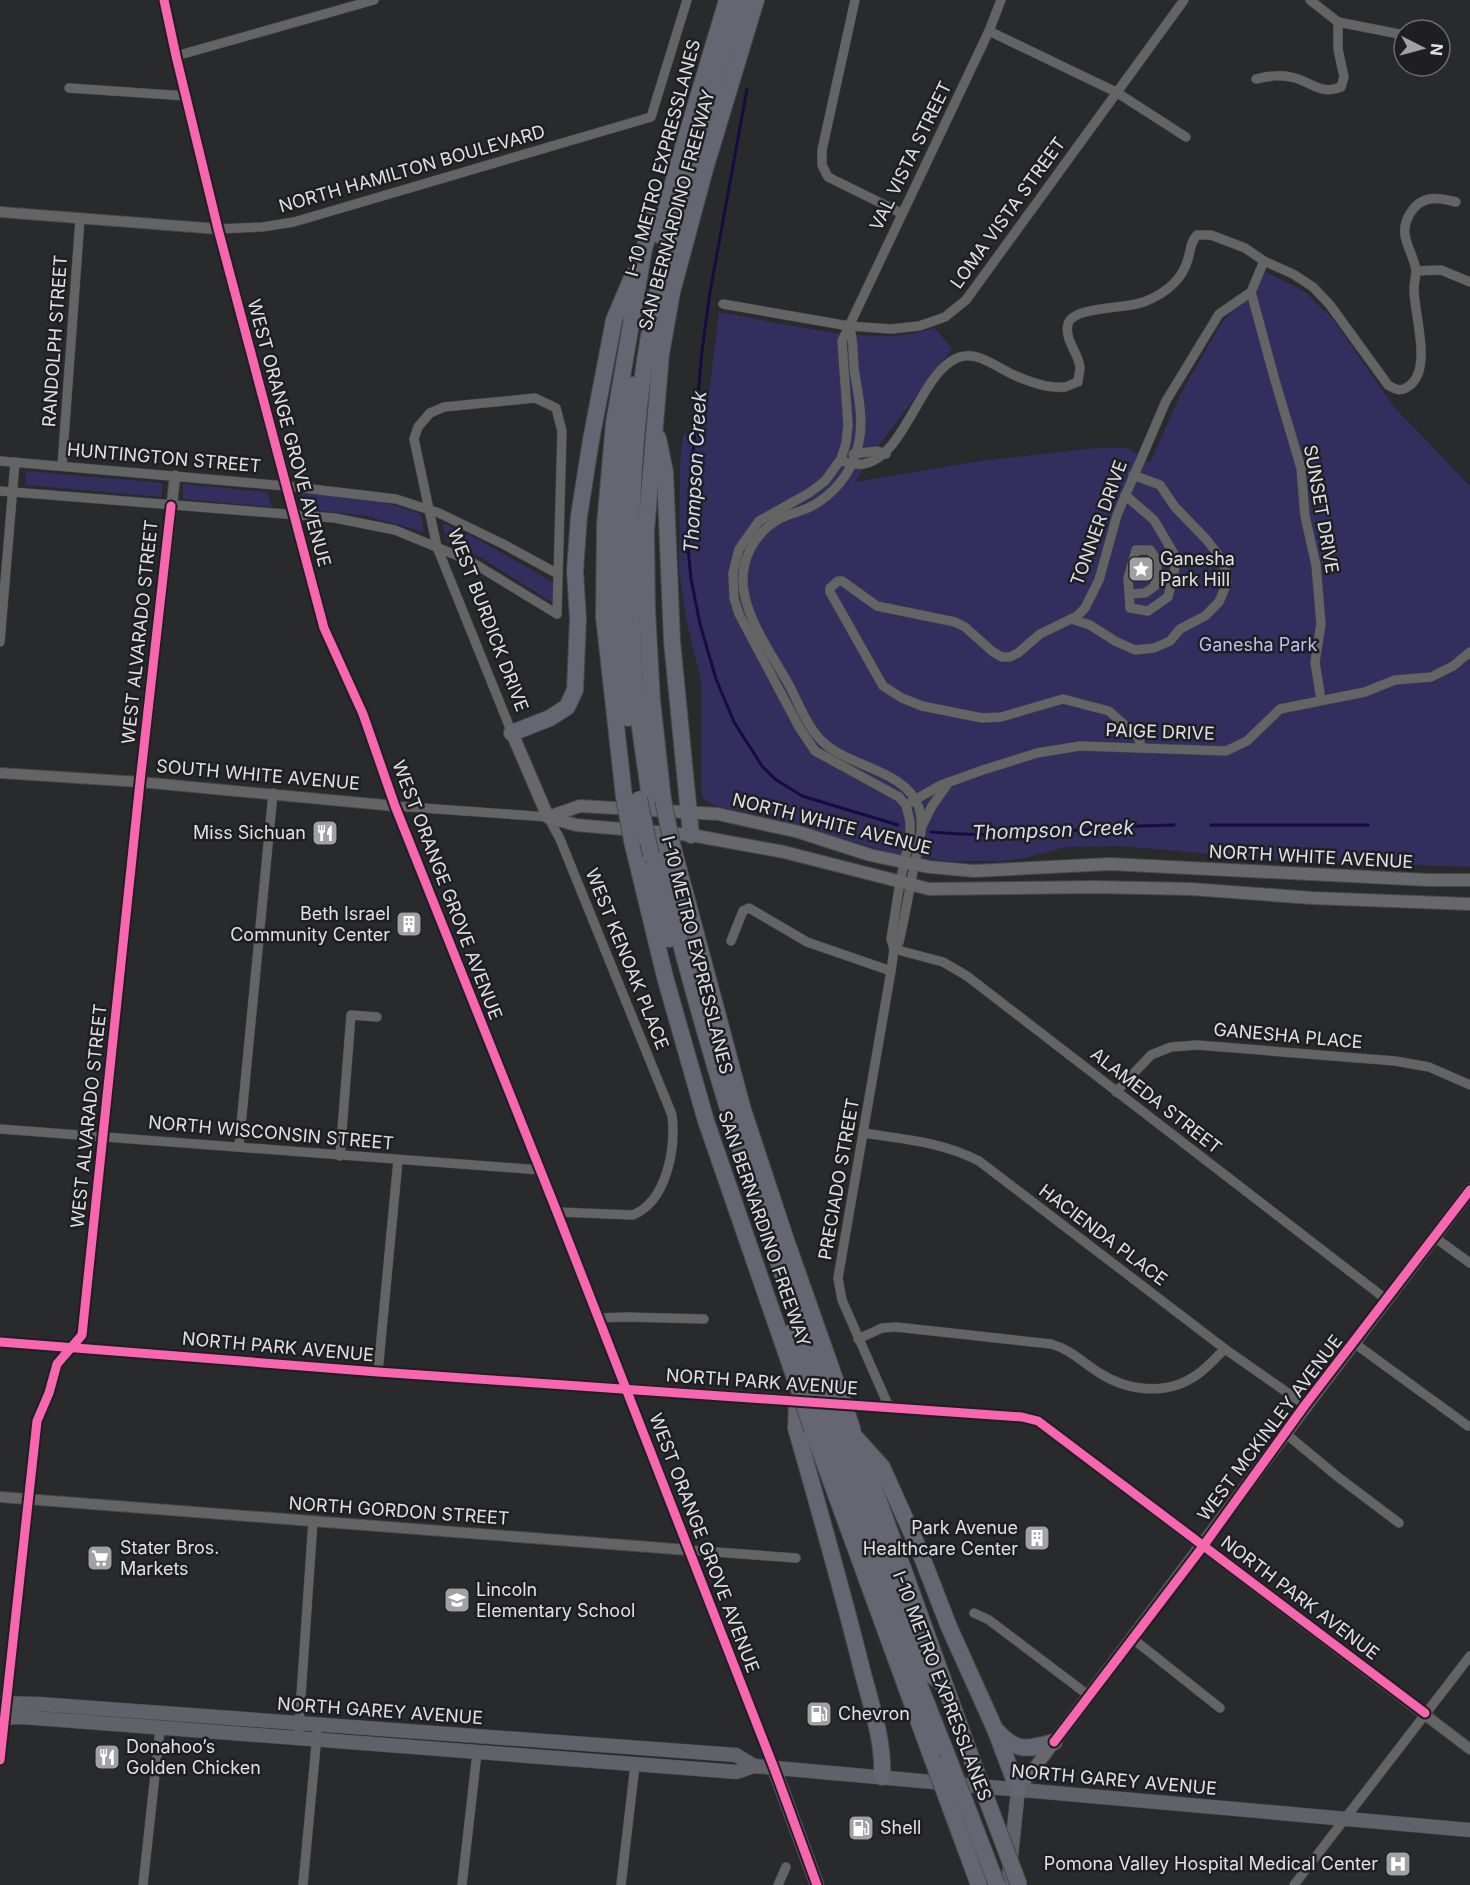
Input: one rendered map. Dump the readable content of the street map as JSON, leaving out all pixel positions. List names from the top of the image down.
{
  "streets": {
    "highway": ["I-10 METRO EXPRESSLANES", "SAN BERNARDINO FREEWAY"],
    "main road": [
      "WEST BURDICK DRIVE",
      "SOUTH WHITE AVENUE",
      "NORTH WHITE AVENUE",
      "WEST MCKINLEY AVENUE",
      "NORTH GAREY AVENUE"
    ],
    "street": [
      "VAL VISTA STREET",
      "NORTH HAMILTON BOULEVARD",
      "LOMA VISTA STREET",
      "RANDOLPH STREET",
      "WEST ORANGE GROVE AVENUE",
      "HUNTINGTON STREET",
      "SUNSET DRIVE",
      "TONNER DRIVE",
      "WEST ALVARADO STREET",
      "PAIGE DRIVE",
      "WEST KENOAK PLACE",
      "GANESHA PLACE",
      "ALAMEDA STREET",
      "NORTH WISCONSIN STREET",
      "PRECIADO STREET",
      "HACIENDA PLACE",
      "NORTH PARK AVENUE",
      "NORTH GORDON STREET"
    ]
  },
  "crossings": [
    ["VAL VISTA STREET", "LOMA VISTA STREET"],
    ["VAL VISTA STREET", "PAIGE DRIVE"],
    ["I-10 METRO EXPRESSLANES", "SAN BERNARDINO FREEWAY"],
    ["NORTH HAMILTON BOULEVARD", "RANDOLPH STREET"],
    ["NORTH HAMILTON BOULEVARD", "WEST ORANGE GROVE AVENUE"],
    ["RANDOLPH STREET", "HUNTINGTON STREET"],
    ["WEST ORANGE GROVE AVENUE", "HUNTINGTON STREET"],
    ["WEST ORANGE GROVE AVENUE", "SOUTH WHITE AVENUE"],
    ["WEST ORANGE GROVE AVENUE", "WEST KENOAK PLACE"],
    ["WEST ORANGE GROVE AVENUE", "NORTH WISCONSIN STREET"],
    ["WEST ORANGE GROVE AVENUE", "NORTH PARK AVENUE"],
    ["WEST ORANGE GROVE AVENUE", "NORTH GORDON STREET"],
    ["WEST ORANGE GROVE AVENUE", "NORTH GAREY AVENUE"],
    ["HUNTINGTON STREET", "WEST BURDICK DRIVE"],
    ["HUNTINGTON STREET", "WEST ALVARADO STREET"],
    ["SUNSET DRIVE", "TONNER DRIVE"],
    ["SUNSET DRIVE", "PAIGE DRIVE"],
    ["TONNER DRIVE", "PAIGE DRIVE"],
    ["WEST BURDICK DRIVE", "SOUTH WHITE AVENUE"],
    ["WEST BURDICK DRIVE", "NORTH WHITE AVENUE"],
    ["WEST BURDICK DRIVE", "WEST KENOAK PLACE"],
    ["WEST ALVARADO STREET", "SOUTH WHITE AVENUE"],
    ["WEST ALVARADO STREET", "NORTH WISCONSIN STREET"],
    ["WEST ALVARADO STREET", "NORTH PARK AVENUE"],
    ["WEST ALVARADO STREET", "NORTH GORDON STREET"],
    ["WEST ALVARADO STREET", "NORTH GAREY AVENUE"],
    ["SOUTH WHITE AVENUE", "NORTH WHITE AVENUE"],
    ["SOUTH WHITE AVENUE", "WEST KENOAK PLACE"],
    ["SOUTH WHITE AVENUE", "PRECIADO STREET"],
    ["NORTH WHITE AVENUE", "WEST KENOAK PLACE"],
    ["NORTH WHITE AVENUE", "PRECIADO STREET"],
    ["GANESHA PLACE", "ALAMEDA STREET"],
    ["ALAMEDA STREET", "PRECIADO STREET"],
    ["ALAMEDA STREET", "WEST MCKINLEY AVENUE"],
    ["PRECIADO STREET", "HACIENDA PLACE"],
    ["PRECIADO STREET", "NORTH PARK AVENUE"],
    ["HACIENDA PLACE", "WEST MCKINLEY AVENUE"],
    ["NORTH PARK AVENUE", "WEST MCKINLEY AVENUE"],
    ["WEST MCKINLEY AVENUE", "NORTH GAREY AVENUE"]
  ],
  "water": ["Thompson Creek"],
  "parks": ["Ganesha Park"],
  "places": {
    "place": ["Ganesha Park Hill"],
    "restaurant": ["Miss Sichuan", "Donahoo’s Golden Chicken"],
    "building": ["Beth Israel Community Center", "Park Avenue Healthcare Center"],
    "supermarket": ["Stater Bros. Markets"],
    "school or university": ["Lincoln Elementary School"],
    "fuel station": ["Chevron", "Shell"],
    "hospital": ["Pomona Valley Hospital Medical Center"]
  },
  "north": "right"
}
